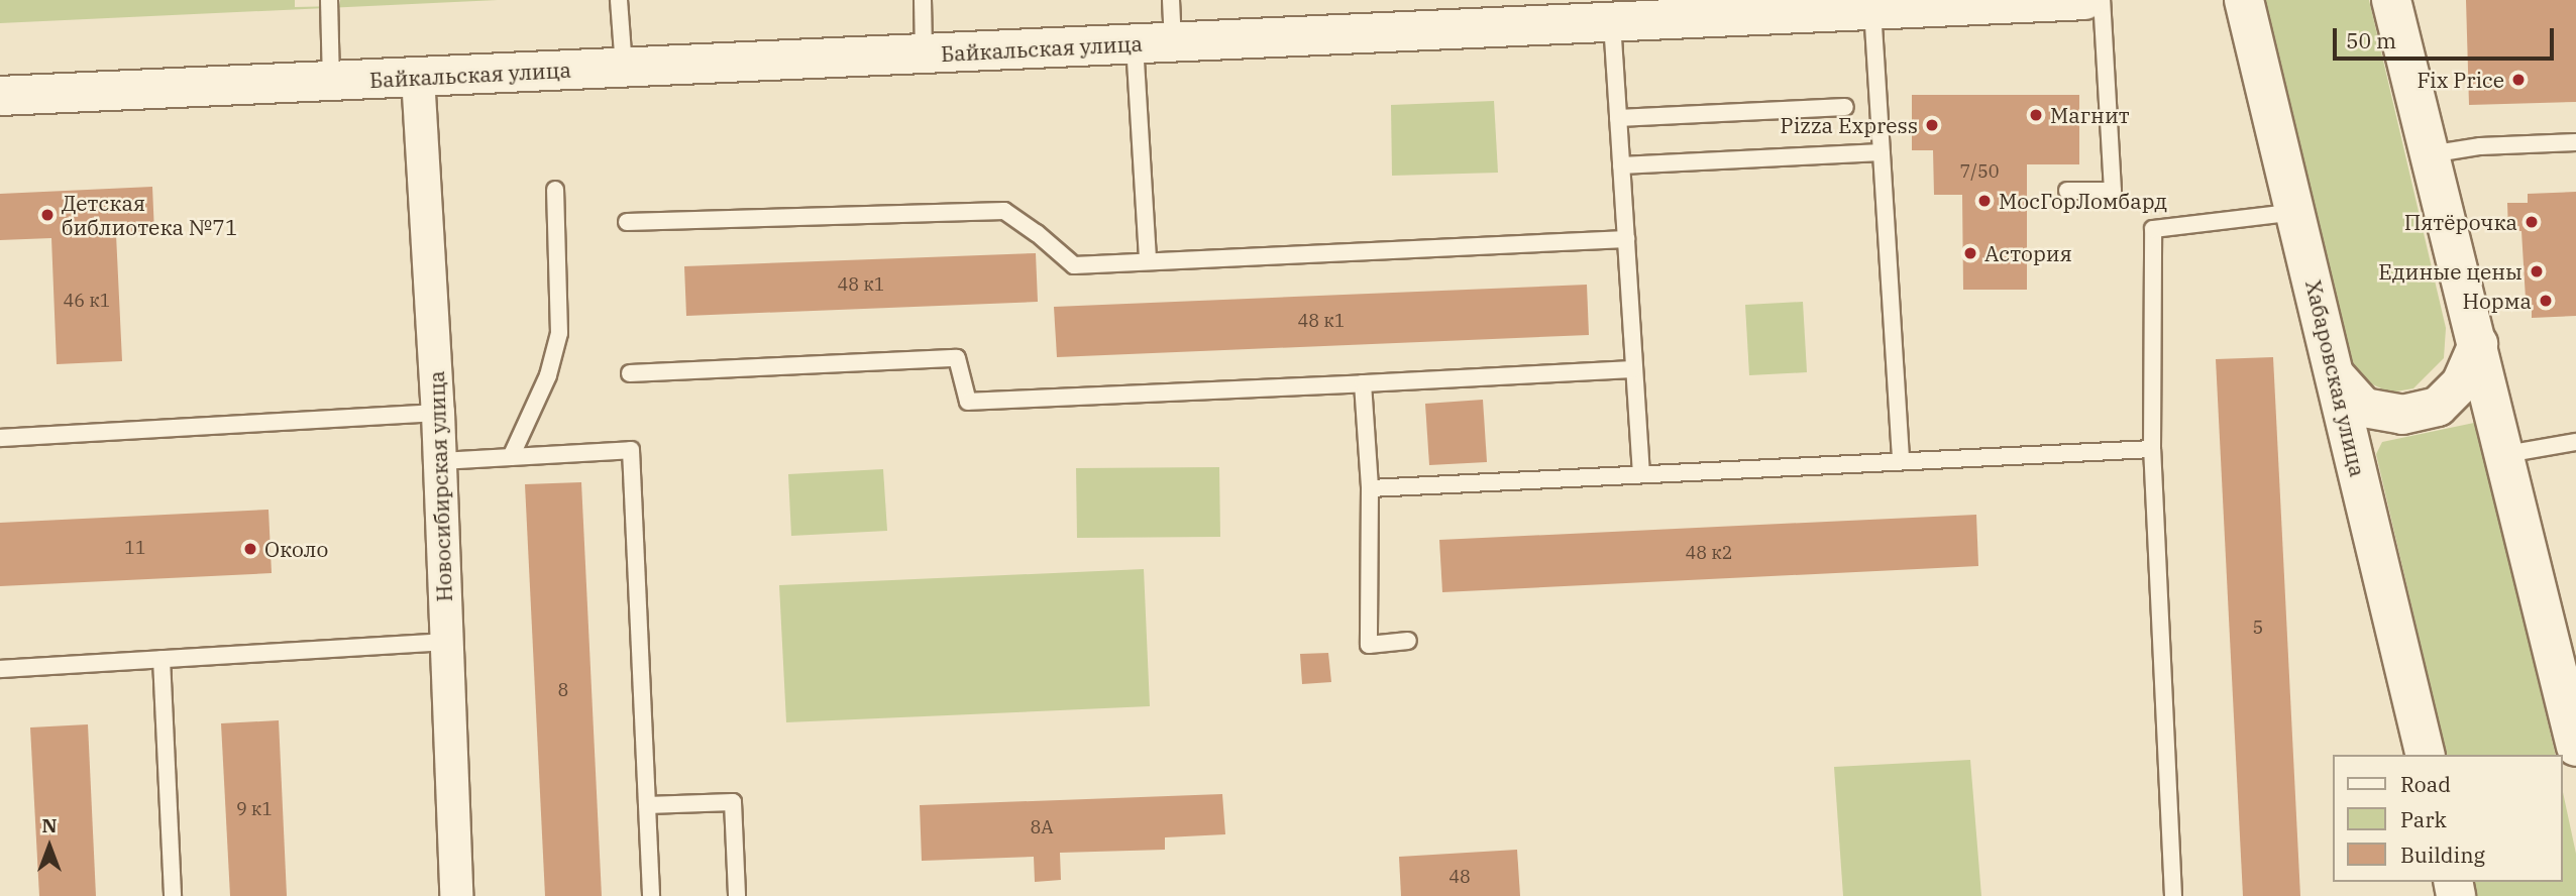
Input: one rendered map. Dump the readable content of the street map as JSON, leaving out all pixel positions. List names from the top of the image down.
{
  "streets": {
    "street": ["Байкальская улица", "Хабаровская улица", "Новосибирская улица"]
  },
  "crossings": [
    ["Байкальская улица", "Новосибирская улица"]
  ],
  "places": [
    "Fix Price",
    "Магнит",
    "Pizza Express",
    "МосГорЛомбард",
    "Детская библиотека №71",
    "Пятёрочка",
    "Астория",
    "Единые цены",
    "Норма",
    "Около"
  ],
  "house_numbers": [
    "7/50",
    "48 к1",
    "46 к1",
    "48 к1",
    "11",
    "48 к2",
    "5",
    "8",
    "9 к1",
    "8А",
    "48"
  ],
  "legend": ["Road", "Park", "Building"],
  "scale_bar": "50 m",
  "north": "top"
}
